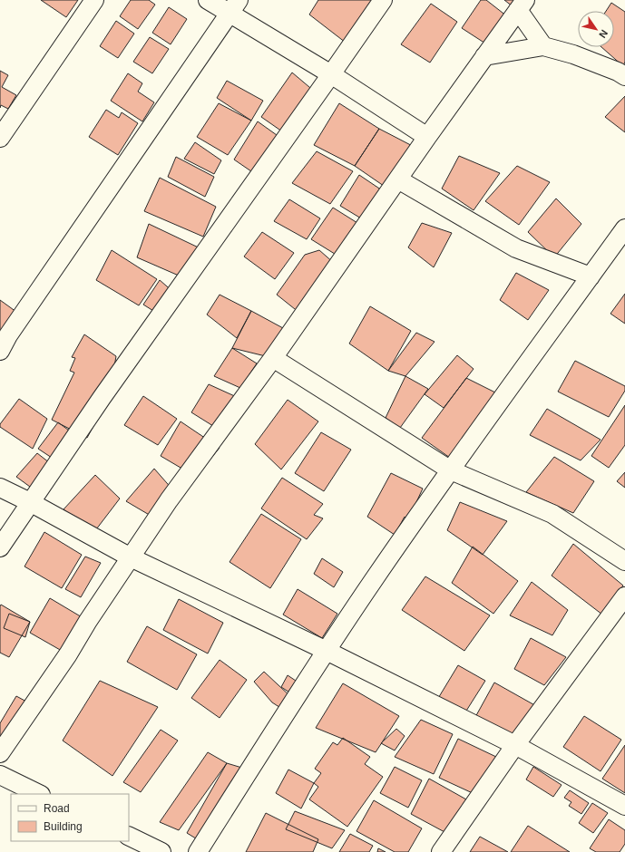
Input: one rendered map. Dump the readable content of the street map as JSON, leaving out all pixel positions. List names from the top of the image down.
{
  "legend": ["Road", "Building"],
  "north": "bottom right"
}
